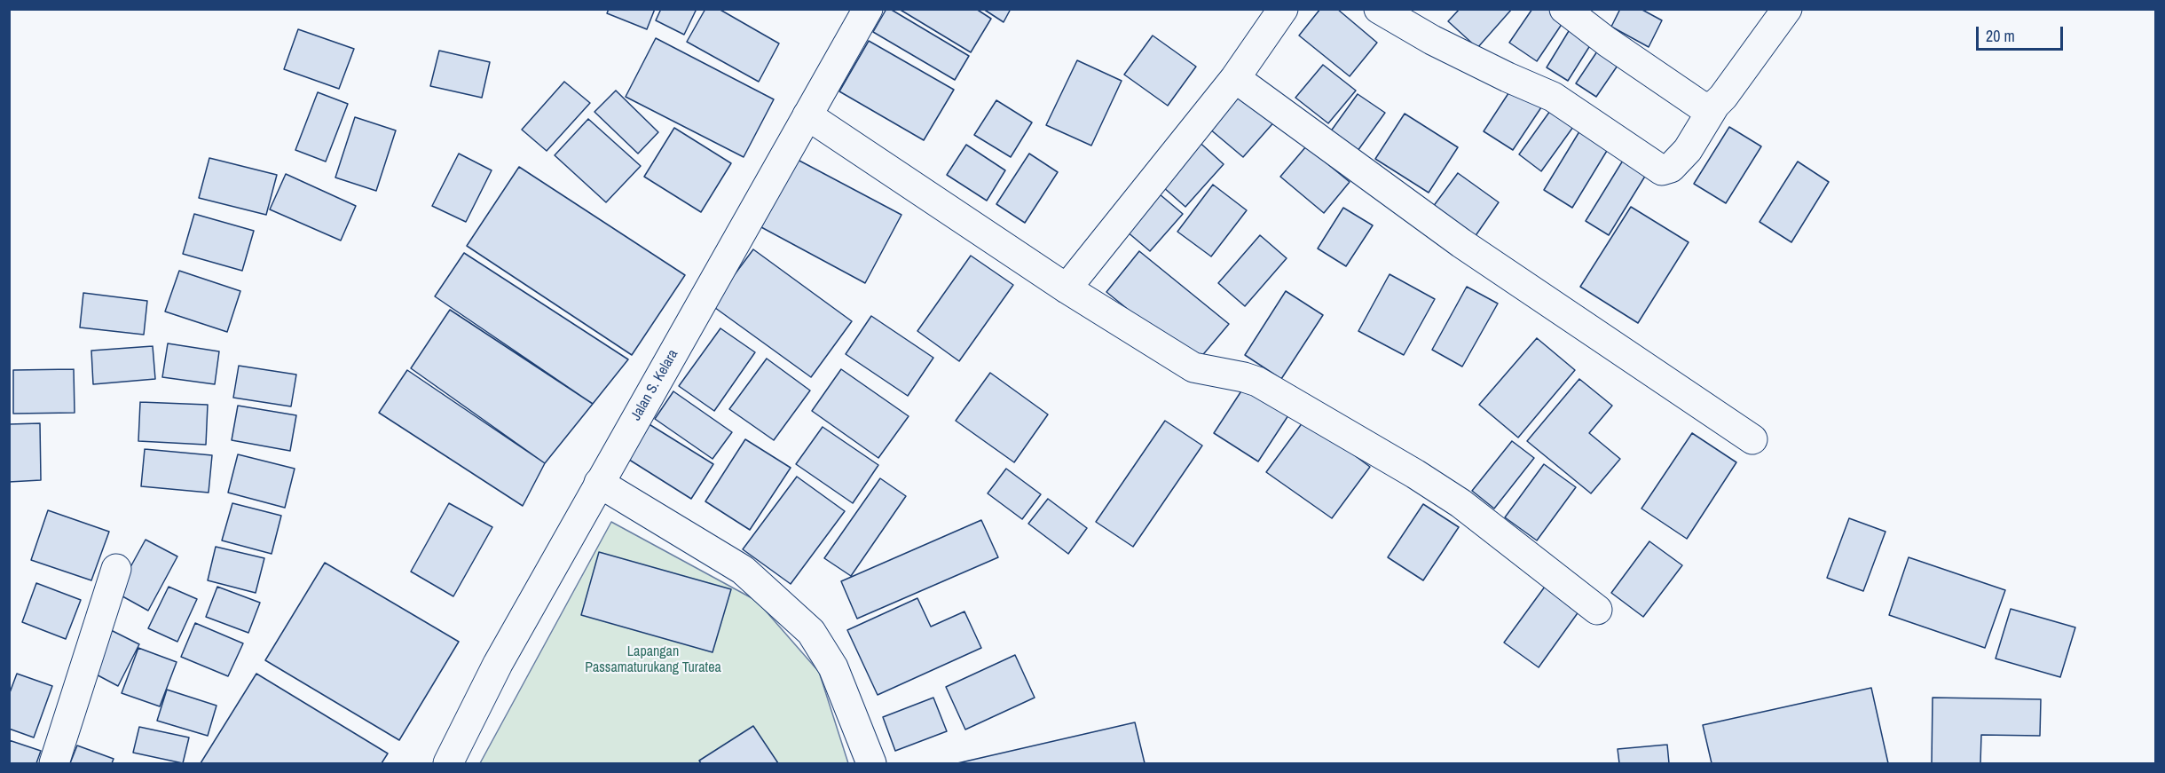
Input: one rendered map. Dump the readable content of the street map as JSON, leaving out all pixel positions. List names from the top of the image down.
{
  "streets": {
    "street": ["Jalan S. Kelara"]
  },
  "parks": ["Lapangan Passamaturukang Turatea"],
  "scale_bar": "20 m"
}
